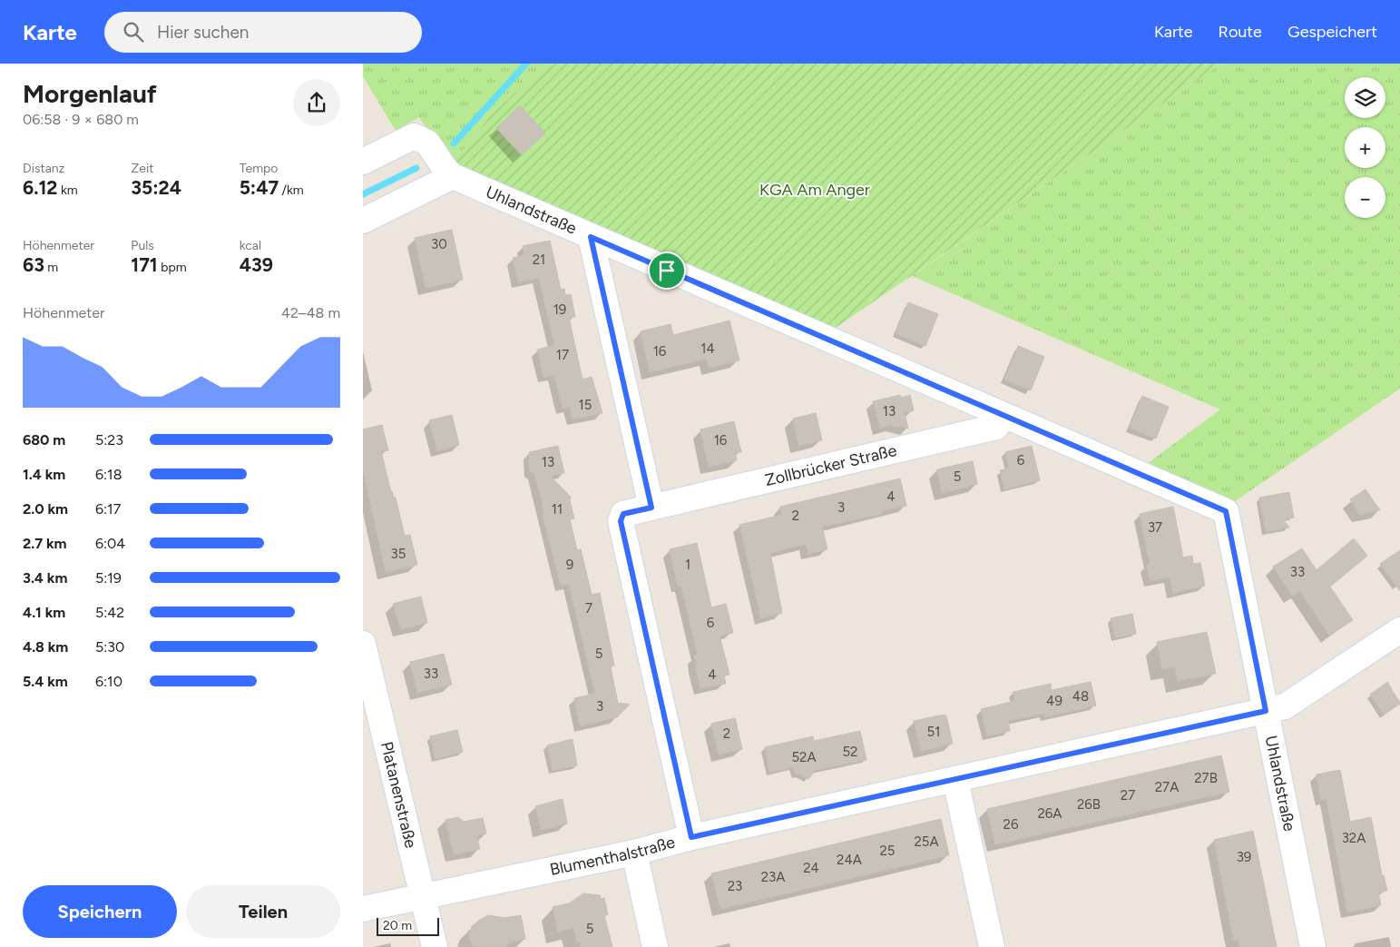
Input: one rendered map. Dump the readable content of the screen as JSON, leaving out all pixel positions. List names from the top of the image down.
{
  "streets": {
    "street": [
      "Uhlandstraße",
      "Zollbrücker Straße",
      "Platanenstraße",
      "Blumenthalstraße"
    ]
  },
  "crossings": [
    ["Uhlandstraße", "Zollbrücker Straße"],
    ["Uhlandstraße", "Blumenthalstraße"],
    ["Zollbrücker Straße", "Blumenthalstraße"],
    ["Platanenstraße", "Blumenthalstraße"]
  ],
  "parks": ["KGA Am Anger"],
  "house_numbers": [
    "30",
    "21",
    "19",
    "14",
    "16",
    "17",
    "15",
    "13",
    "16",
    "6",
    "13",
    "5",
    "4",
    "3",
    "11",
    "2",
    "37",
    "35",
    "9",
    "1",
    "33",
    "7",
    "6",
    "5",
    "33",
    "4",
    "48",
    "49",
    "3",
    "51",
    "2",
    "52",
    "52A",
    "27B",
    "27A",
    "27",
    "26B",
    "26A",
    "26",
    "32A",
    "25A",
    "25",
    "39",
    "24A",
    "24",
    "23A",
    "23",
    "5"
  ],
  "scale_bar": "20 m",
  "page": {
    "header": "Karte",
    "search": "Hier suchen",
    "nav": ["Karte", "Route", "Gespeichert"],
    "heading": ["Morgenlauf", "06:58 · 9 × 680 m"],
    "map_buttons": ["+", "−"],
    "stats": [
      ["Distanz", "6.12 km"],
      ["Zeit", "35:24"],
      ["Tempo", "5:47 /km"],
      ["Höhenmeter", "63 m"],
      ["Puls", "171 bpm"],
      ["kcal", "439"]
    ],
    "chart": ["Höhenmeter", "42–48 m"],
    "list": [
      {
        "name": "680 m",
        "note": "5:23"
      },
      {
        "name": "1.4 km",
        "note": "6:18"
      },
      {
        "name": "2.0 km",
        "note": "6:17"
      },
      {
        "name": "2.7 km",
        "note": "6:04"
      },
      {
        "name": "3.4 km",
        "note": "5:19"
      },
      {
        "name": "4.1 km",
        "note": "5:42"
      },
      {
        "name": "4.8 km",
        "note": "5:30"
      },
      {
        "name": "5.4 km",
        "note": "6:10"
      }
    ],
    "buttons": ["Speichern", "Teilen"],
    "scale": "20 m"
  }
}
